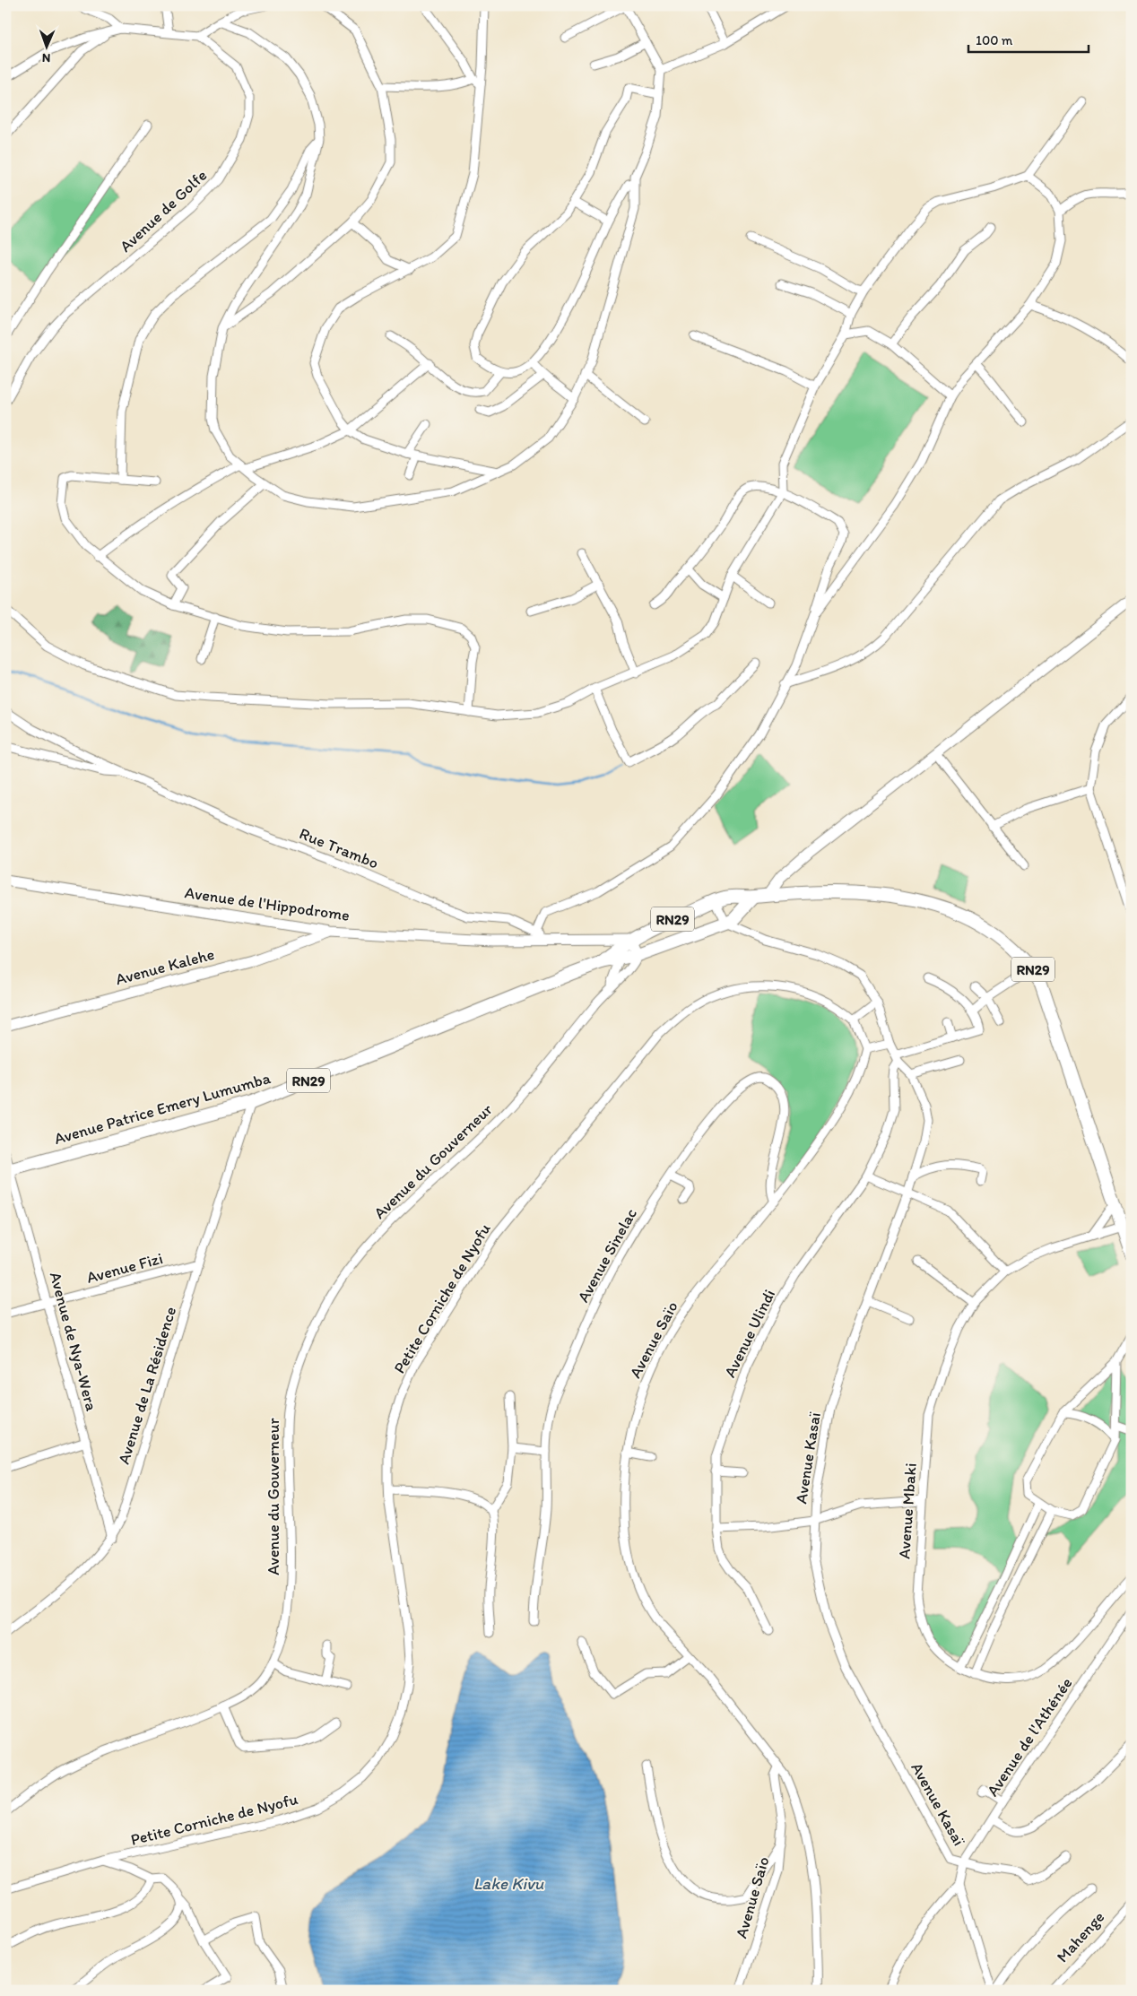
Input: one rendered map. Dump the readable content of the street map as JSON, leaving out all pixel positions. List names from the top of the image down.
{
  "streets": {
    "main road": ["RN29", "Avenue Patrice Emery Lumumba"],
    "street": [
      "Avenue de Golfe",
      "Rue Trambo",
      "Avenue de l'Hippodrome",
      "Avenue Kalehe",
      "Avenue du Gouverneur",
      "Avenue Sinelac",
      "Avenue Fizi",
      "Petite Corniche de Nyofu",
      "Avenue Ulindi",
      "Avenue Saïo",
      "Avenue de Nya-Wera",
      "Avenue de La Résidence",
      "Avenue Kasaï",
      "Avenue Mbaki",
      "Avenue de l'Athénée",
      "Mahenge"
    ]
  },
  "crossings": [
    ["Rue Trambo", "Avenue de l'Hippodrome"],
    ["Avenue de l'Hippodrome", "Avenue Kalehe"],
    ["Avenue de l'Hippodrome", "Avenue Patrice Emery Lumumba"],
    ["Avenue Patrice Emery Lumumba", "Avenue du Gouverneur"],
    ["Avenue Patrice Emery Lumumba", "Avenue de Nya-Wera"],
    ["Avenue Patrice Emery Lumumba", "Avenue de La Résidence"],
    ["Avenue Patrice Emery Lumumba", "Avenue Kasaï"],
    ["Avenue Patrice Emery Lumumba", "Avenue Mbaki"],
    ["Avenue Sinelac", "Avenue Saïo"],
    ["Avenue Fizi", "Avenue de Nya-Wera"],
    ["Avenue Fizi", "Avenue de La Résidence"],
    ["Avenue Ulindi", "Avenue Kasaï"],
    ["Avenue de Nya-Wera", "Avenue de La Résidence"],
    ["Avenue Kasaï", "Avenue de l'Athénée"]
  ],
  "water": ["Lake Kivu"],
  "scale_bar": "100 m",
  "north": "bottom"
}
